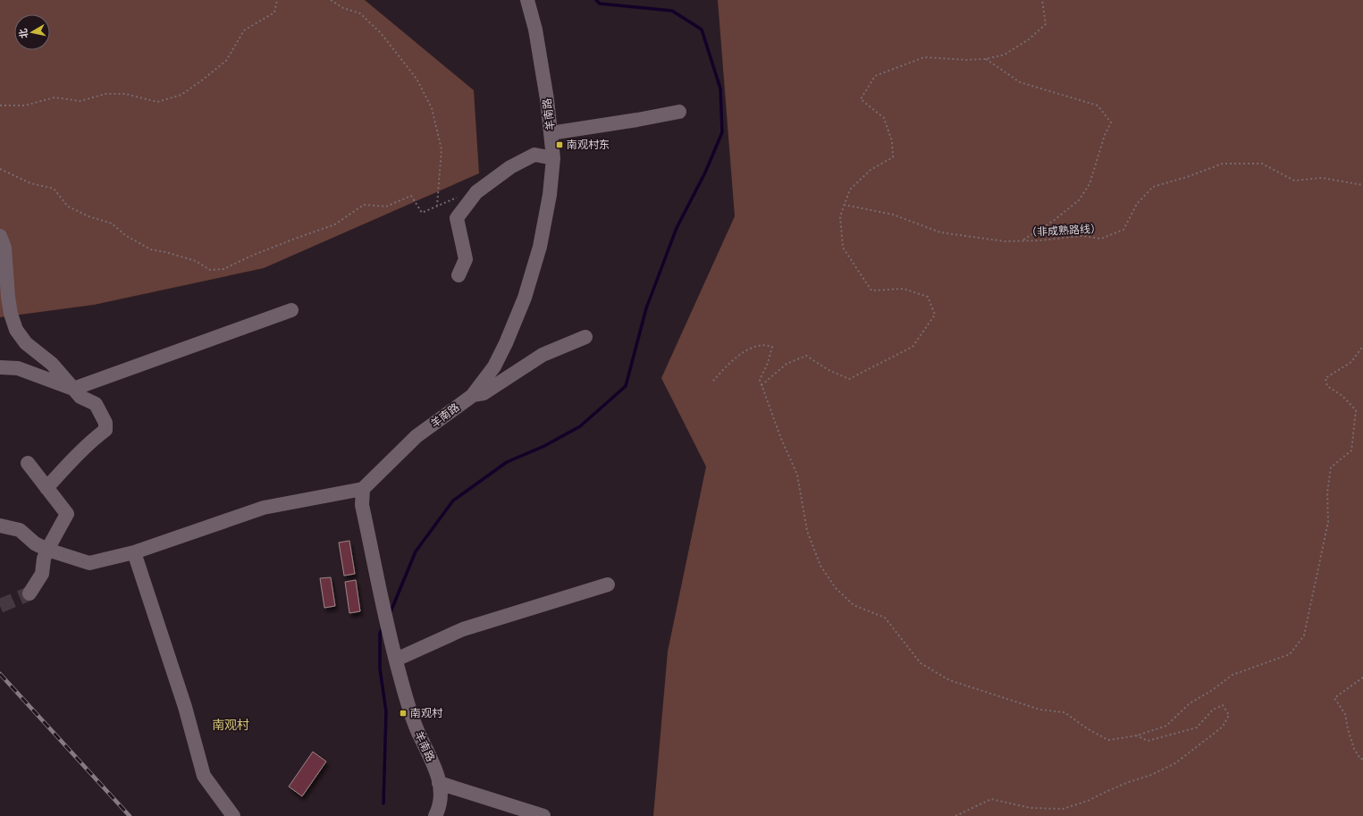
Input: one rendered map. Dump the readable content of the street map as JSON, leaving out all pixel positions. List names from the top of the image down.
{
  "streets": {
    "street": ["羊南路"],
    "path": ["（非成熟路线）"]
  },
  "districts": ["南观村"],
  "places": {
    "transit": ["南观村东", "南观村"]
  },
  "north": "left"
}
